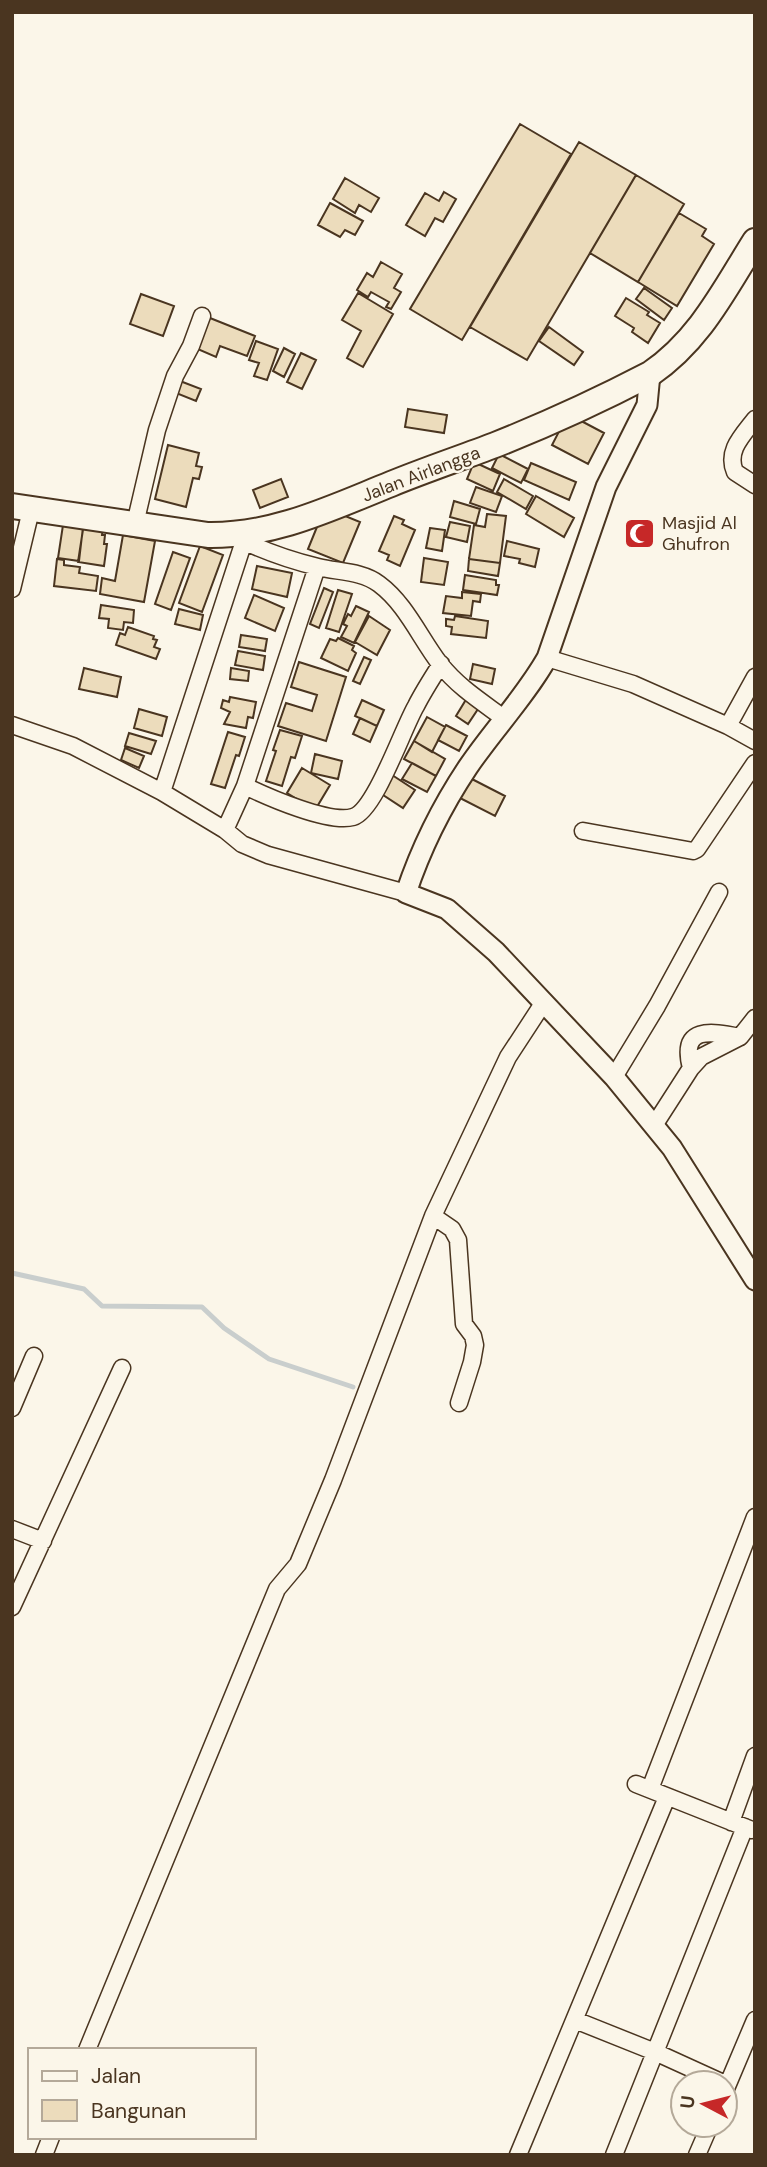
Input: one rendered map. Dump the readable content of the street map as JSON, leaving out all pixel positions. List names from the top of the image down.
{
  "streets": {
    "main road": ["Jalan Airlangga"]
  },
  "places": {
    "mosque": ["Masjid Al Ghufron"]
  },
  "legend": ["Jalan", "Bangunan"],
  "north": "left"
}
